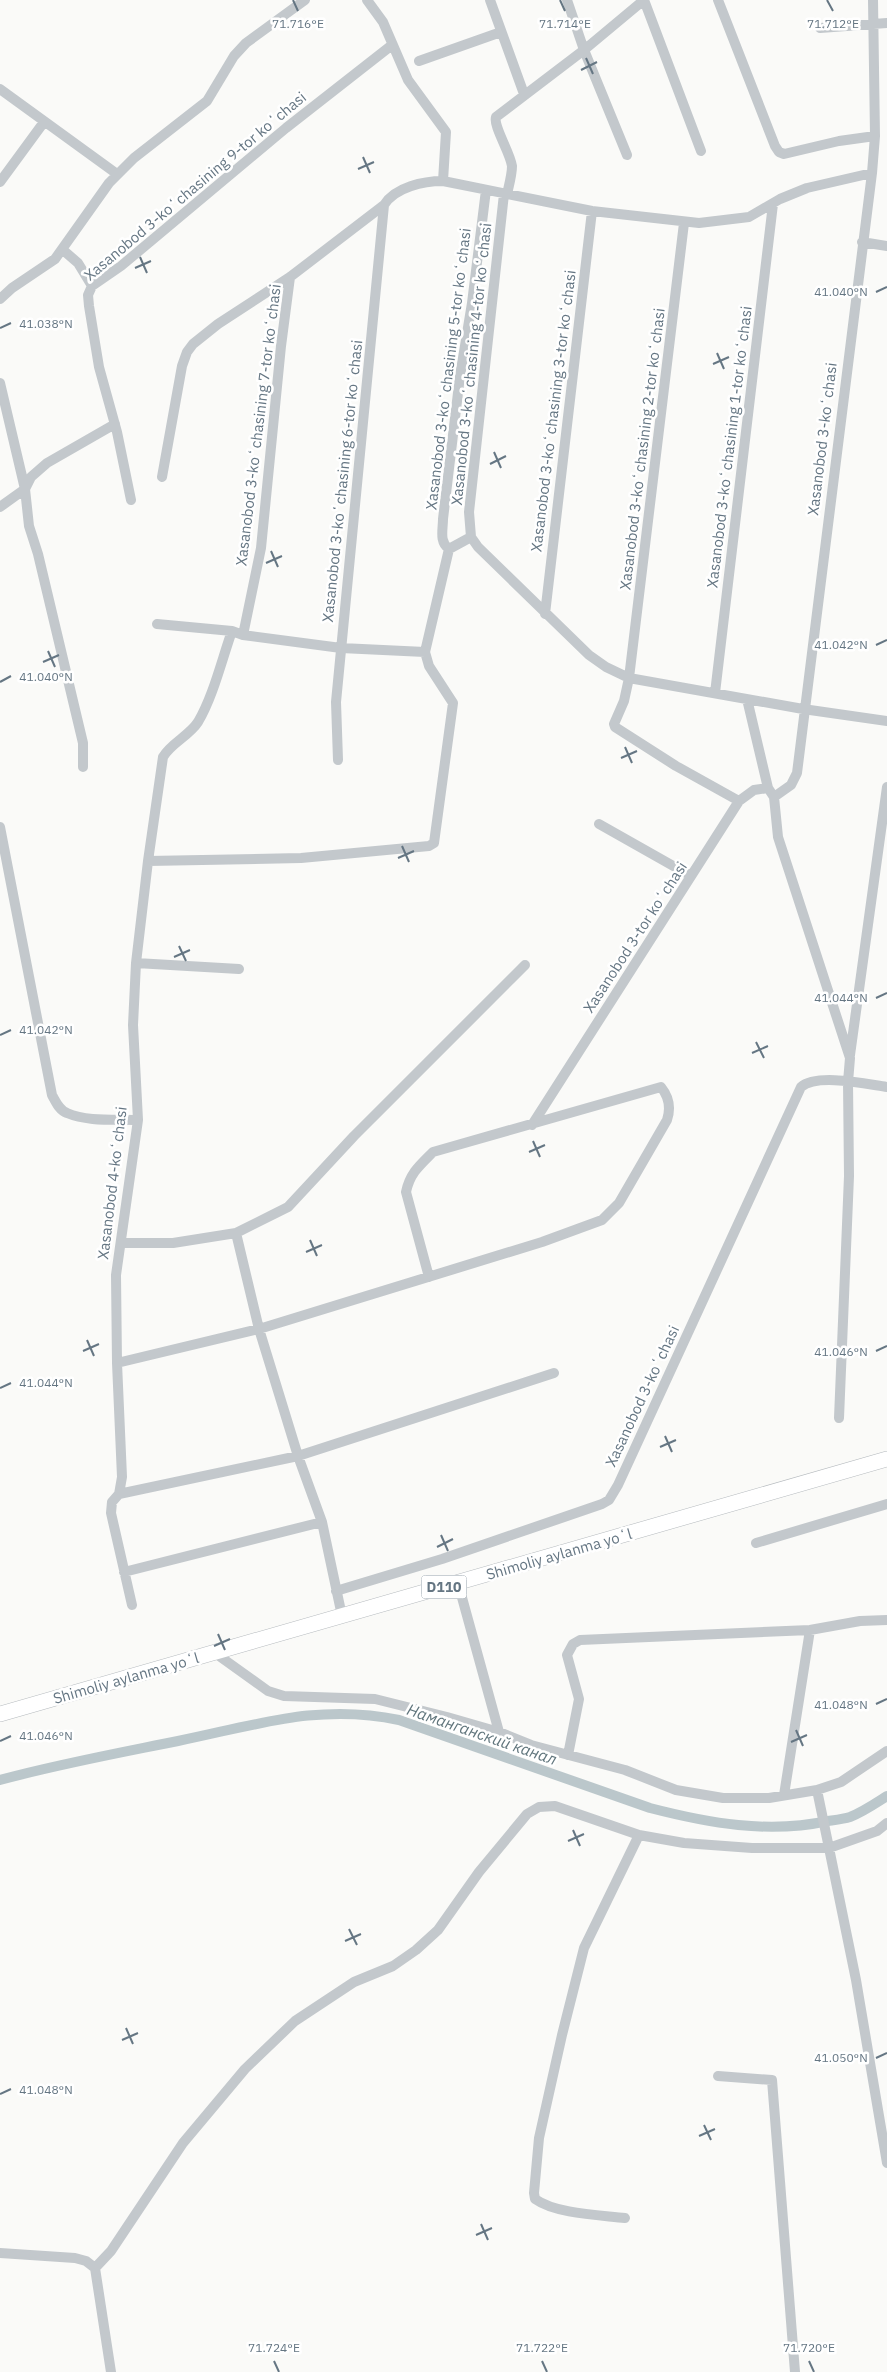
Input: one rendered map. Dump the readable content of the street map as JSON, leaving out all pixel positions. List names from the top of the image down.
{
  "streets": {
    "main road": ["Shimoliy aylanma yoʻl", "D110"],
    "street": [
      "Xasanobod 3-koʻchasining 9-tor koʻchasi",
      "Xasanobod 3-koʻchasining 4-tor koʻchasi",
      "Xasanobod 3-koʻchasining 5-tor koʻchasi",
      "Xasanobod 3-koʻchasining 3-tor koʻchasi",
      "Xasanobod 3-koʻchasining 7-tor koʻchasi",
      "Xasanobod 3-koʻchasi",
      "Xasanobod 3-koʻchasining 1-tor koʻchasi",
      "Xasanobod 3-koʻchasining 2-tor koʻchasi",
      "Xasanobod 3-koʻchasining 6-tor koʻchasi",
      "Xasanobod 3-tor koʻchasi",
      "Xasanobod 4-koʻchasi"
    ]
  },
  "crossings": [
    ["Xasanobod 3-koʻchasi", "Xasanobod 3-tor koʻchasi"],
    ["Xasanobod 3-koʻchasining 2-tor koʻchasi", "Xasanobod 3-tor koʻchasi"]
  ],
  "water": ["Наманганский канал"],
  "coordinates": [
    "71.716°E",
    "71.714°E",
    "71.712°E",
    "41.040°N",
    "41.038°N",
    "41.042°N",
    "41.044°N",
    "41.046°N",
    "41.048°N",
    "41.050°N",
    "71.724°E",
    "71.722°E",
    "71.720°E"
  ]
}
